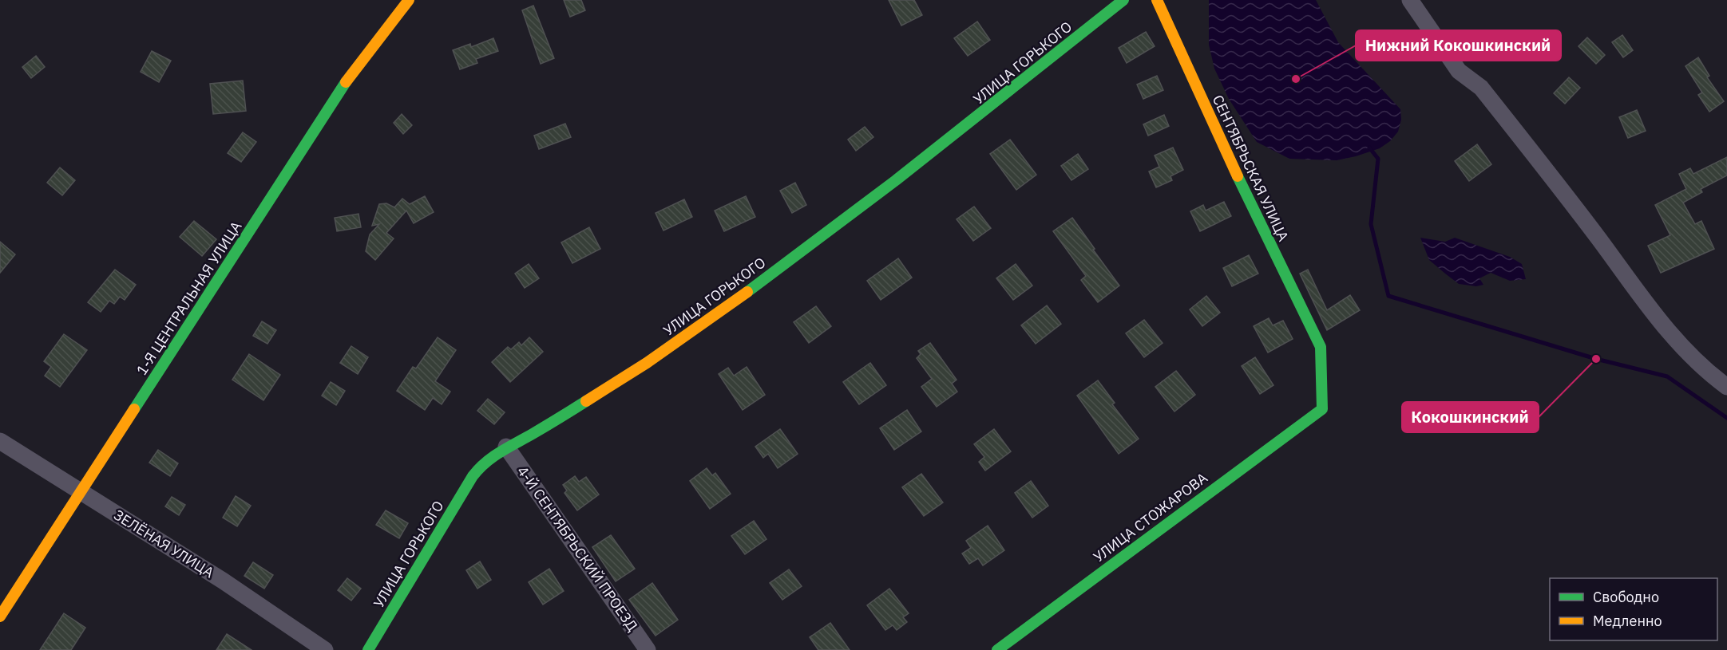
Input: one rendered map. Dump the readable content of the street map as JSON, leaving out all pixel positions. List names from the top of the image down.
{
  "streets": {
    "street": [
      "УЛИЦА ГОРЬКОГО",
      "СЕНТЯБРЬСКАЯ УЛИЦА",
      "1-Я ЦЕНТРАЛЬНАЯ УЛИЦА",
      "УЛИЦА СТОЖАРОВА",
      "ЗЕЛЁНАЯ УЛИЦА",
      "4-Й СЕНТЯБРЬСКИЙ ПРОЕЗД"
    ]
  },
  "crossings": [
    ["УЛИЦА ГОРЬКОГО", "4-Й СЕНТЯБРЬСКИЙ ПРОЕЗД"],
    ["СЕНТЯБРЬСКАЯ УЛИЦА", "УЛИЦА СТОЖАРОВА"],
    ["1-Я ЦЕНТРАЛЬНАЯ УЛИЦА", "ЗЕЛЁНАЯ УЛИЦА"]
  ],
  "places": ["Нижний Кокошкинский", "Кокошкинский"],
  "legend": ["Свободно", "Медленно"]
}
